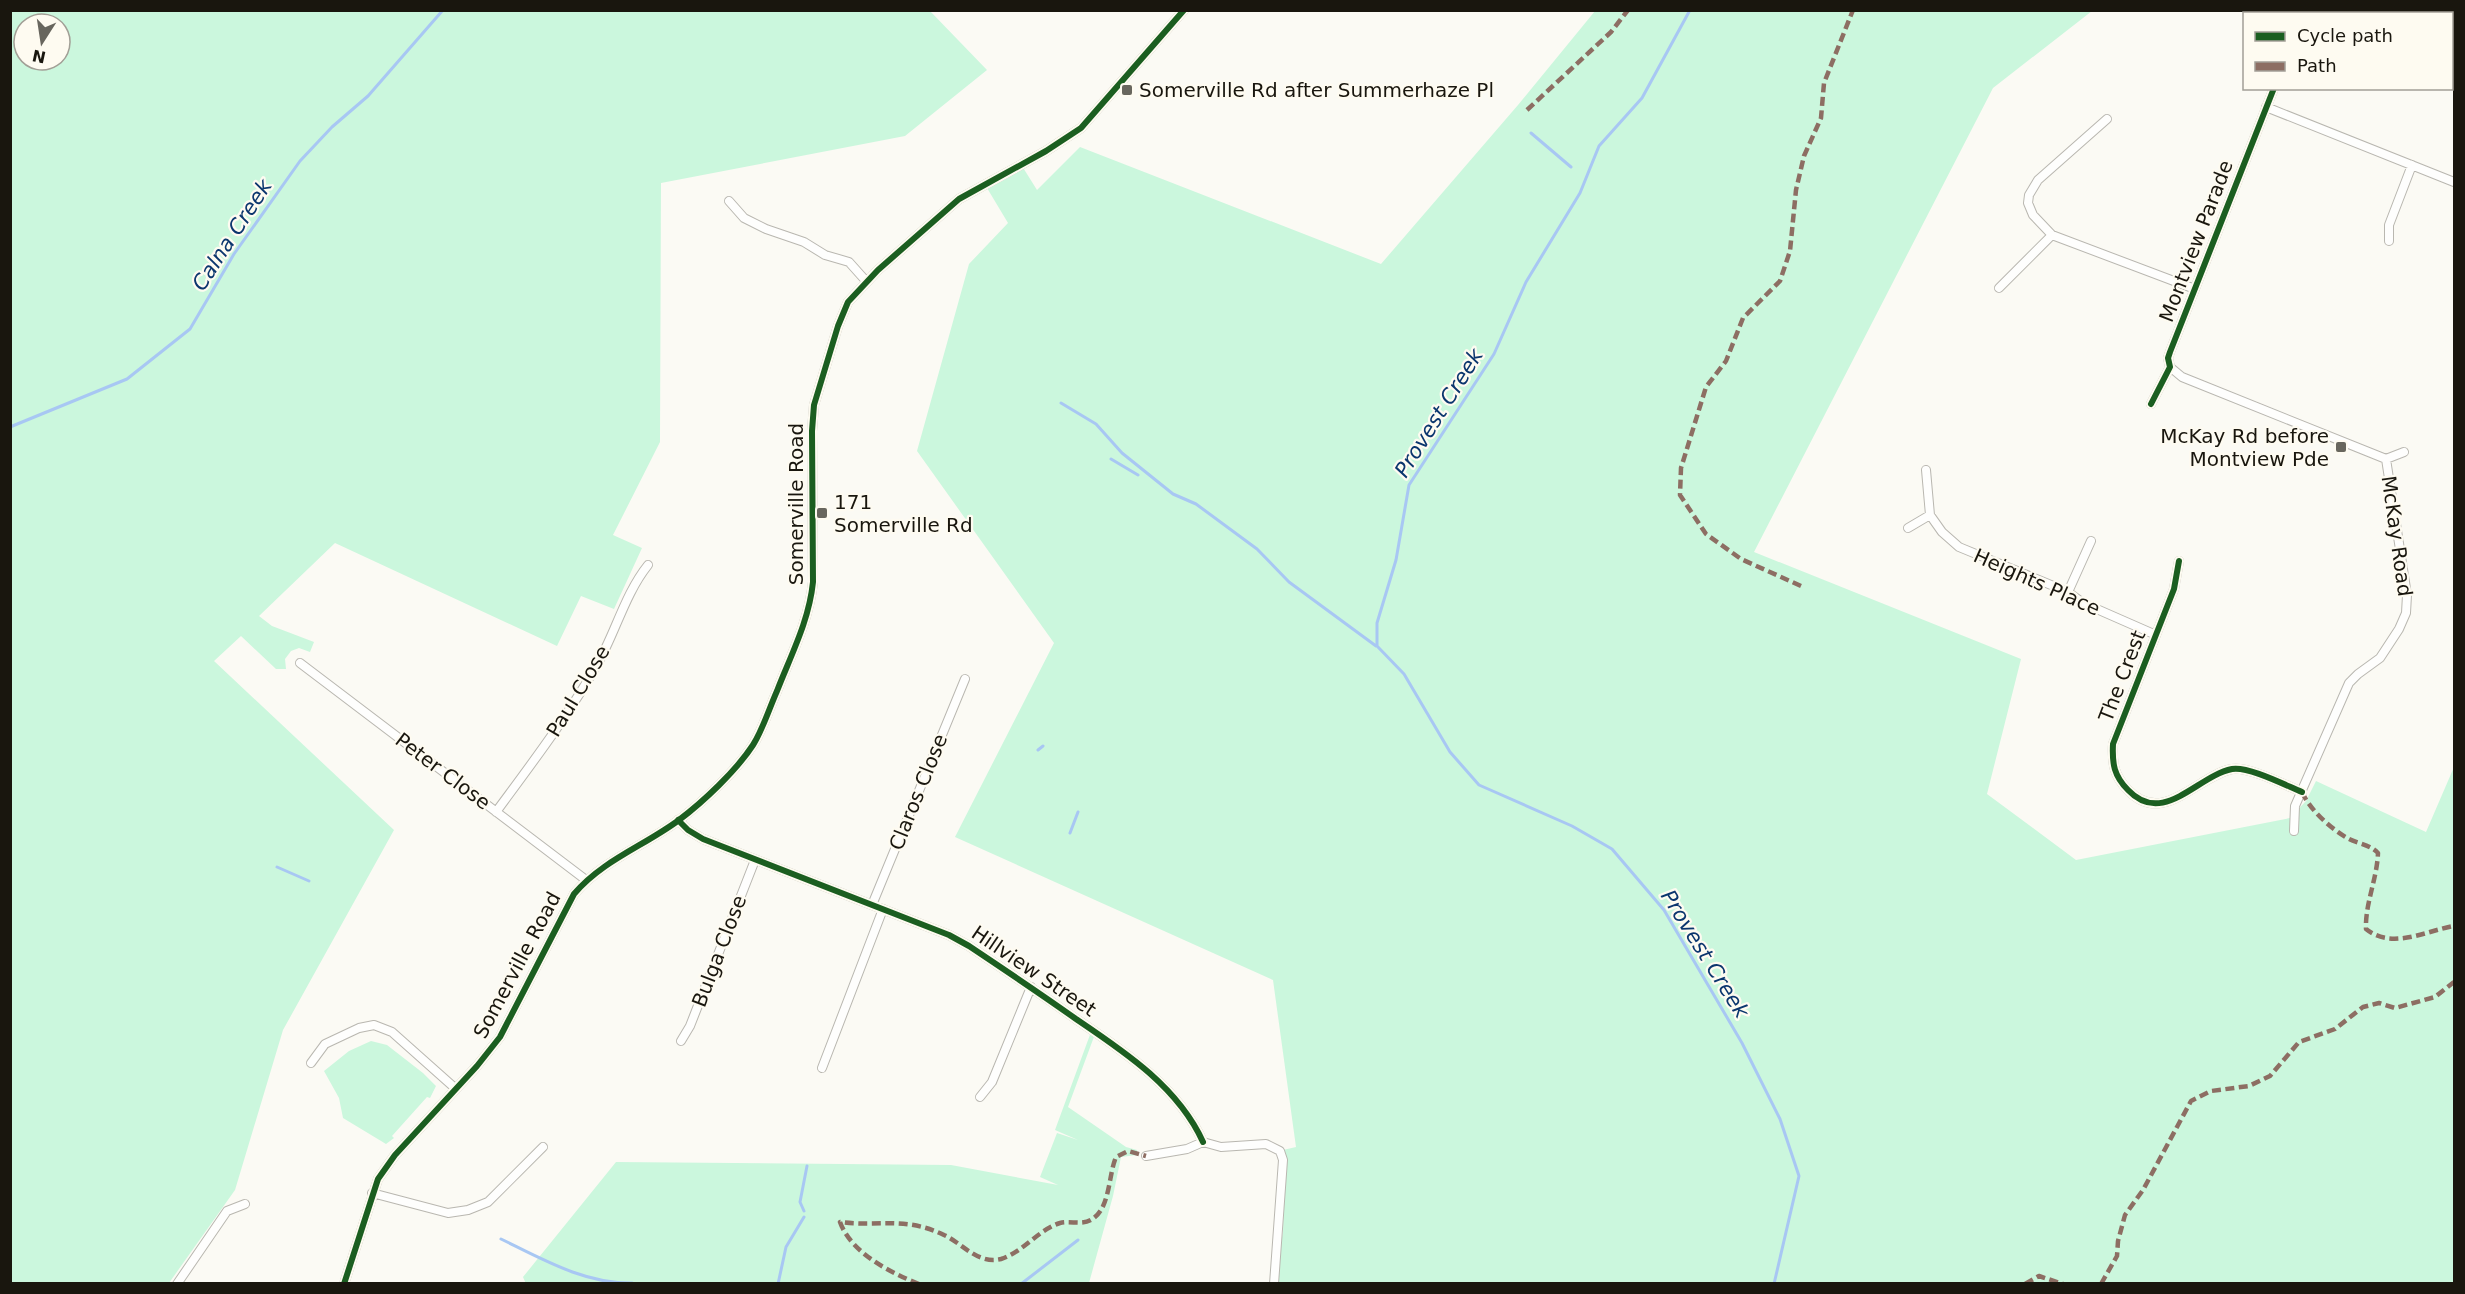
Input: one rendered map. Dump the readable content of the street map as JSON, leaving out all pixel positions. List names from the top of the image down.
{
  "streets": {
    "street": [
      "Montview Parade",
      "Somerville Road",
      "McKay Road",
      "Heights Place",
      "The Crest",
      "Paul Close",
      "Peter Close",
      "Claros Close",
      "Bulga Close",
      "Hillview Street"
    ]
  },
  "crossings": [
    ["Montview Parade", "McKay Road"],
    ["Somerville Road", "Peter Close"],
    ["Somerville Road", "Hillview Street"],
    ["McKay Road", "The Crest"],
    ["Heights Place", "The Crest"],
    ["Paul Close", "Peter Close"],
    ["Claros Close", "Hillview Street"],
    ["Bulga Close", "Hillview Street"]
  ],
  "water": ["Calna Creek", "Provest Creek"],
  "places": {
    "transit": ["Somerville Rd after Summerhaze Pl", "McKay Rd before Montview Pde", "171 Somerville Rd"]
  },
  "legend": ["Cycle path", "Path"],
  "north": "bottom"
}
